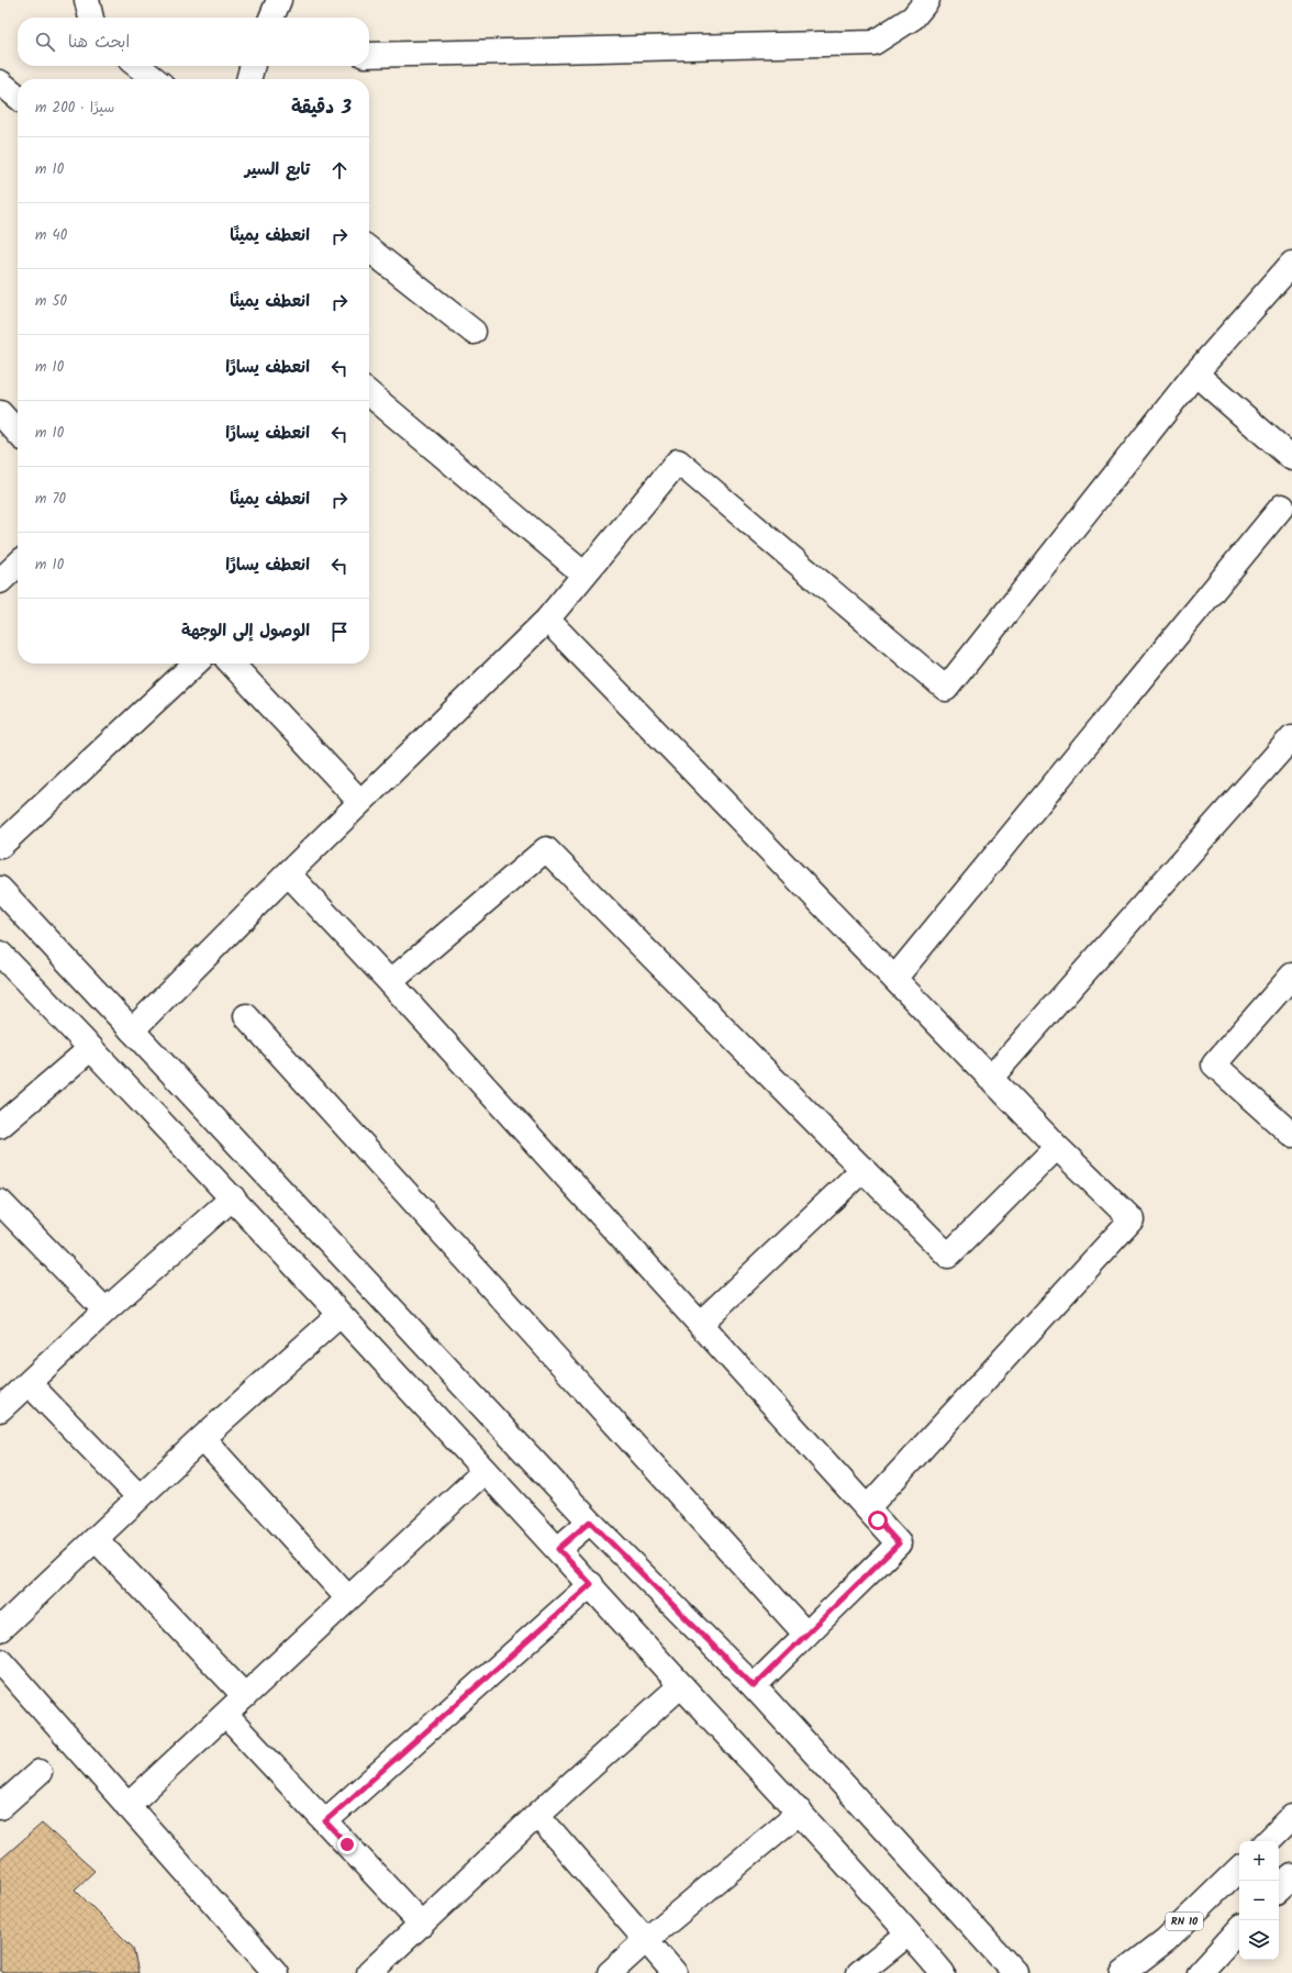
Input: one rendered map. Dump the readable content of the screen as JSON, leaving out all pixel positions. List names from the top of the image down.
{
  "streets": {
    "main road": ["RN 10"]
  },
  "page": {
    "search": "ابحث هنا",
    "heading": ["3 دقيقة", "سيرًا · 200 m"],
    "list": [
      ["تابع السير", "10 m"],
      ["انعطف يمينًا", "40 m"],
      ["انعطف يمينًا", "50 m"],
      ["انعطف يسارًا", "10 m"],
      ["انعطف يسارًا", "10 m"],
      ["انعطف يمينًا", "70 m"],
      ["انعطف يسارًا", "10 m"],
      "الوصول إلى الوجهة"
    ],
    "map_buttons": ["+", "−"]
  }
}
